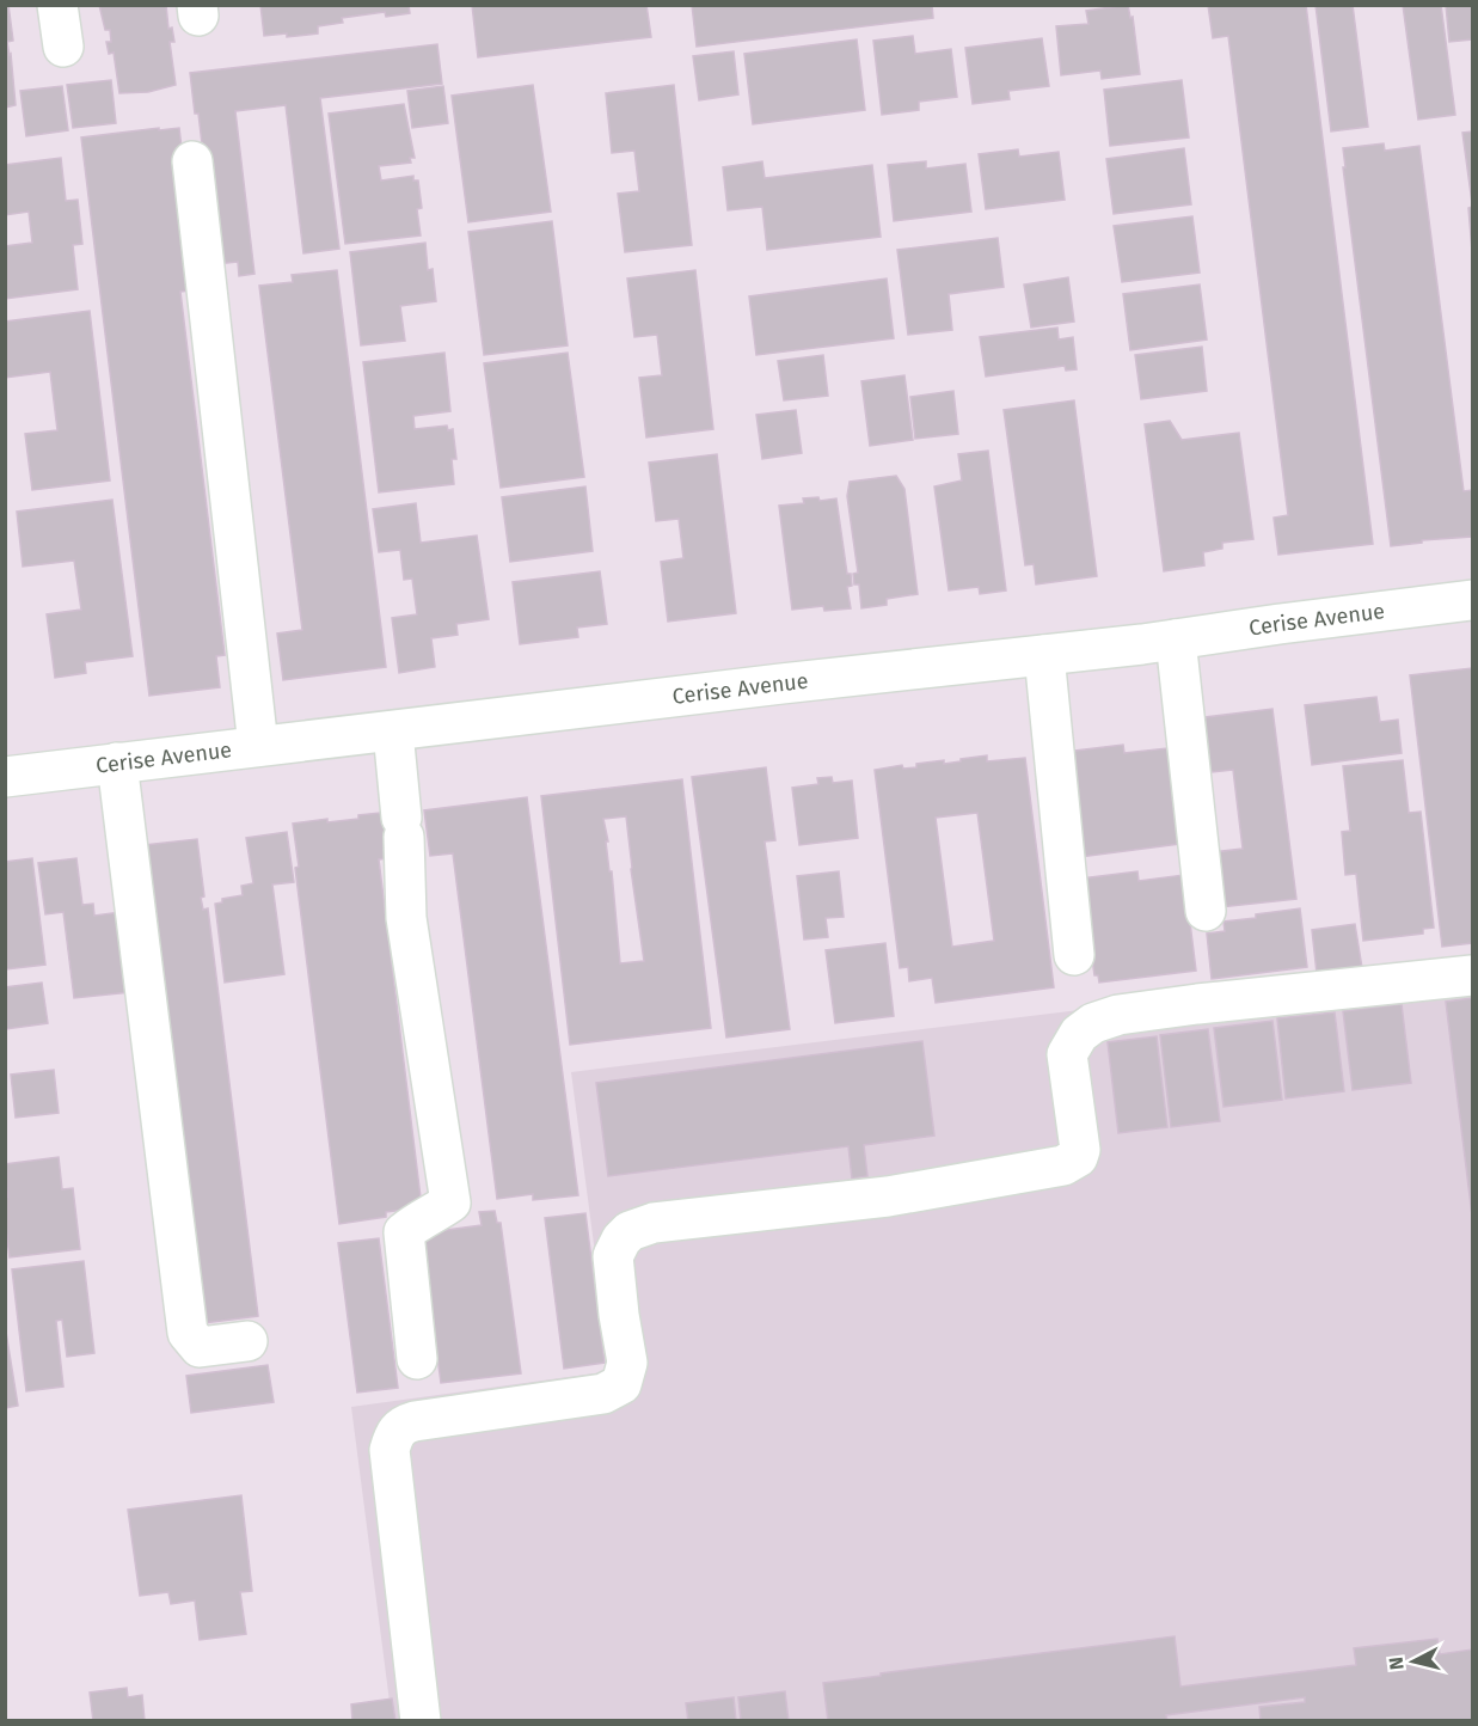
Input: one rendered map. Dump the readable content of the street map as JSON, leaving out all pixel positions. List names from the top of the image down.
{
  "streets": {
    "street": ["Cerise Avenue"]
  },
  "north": "left"
}
